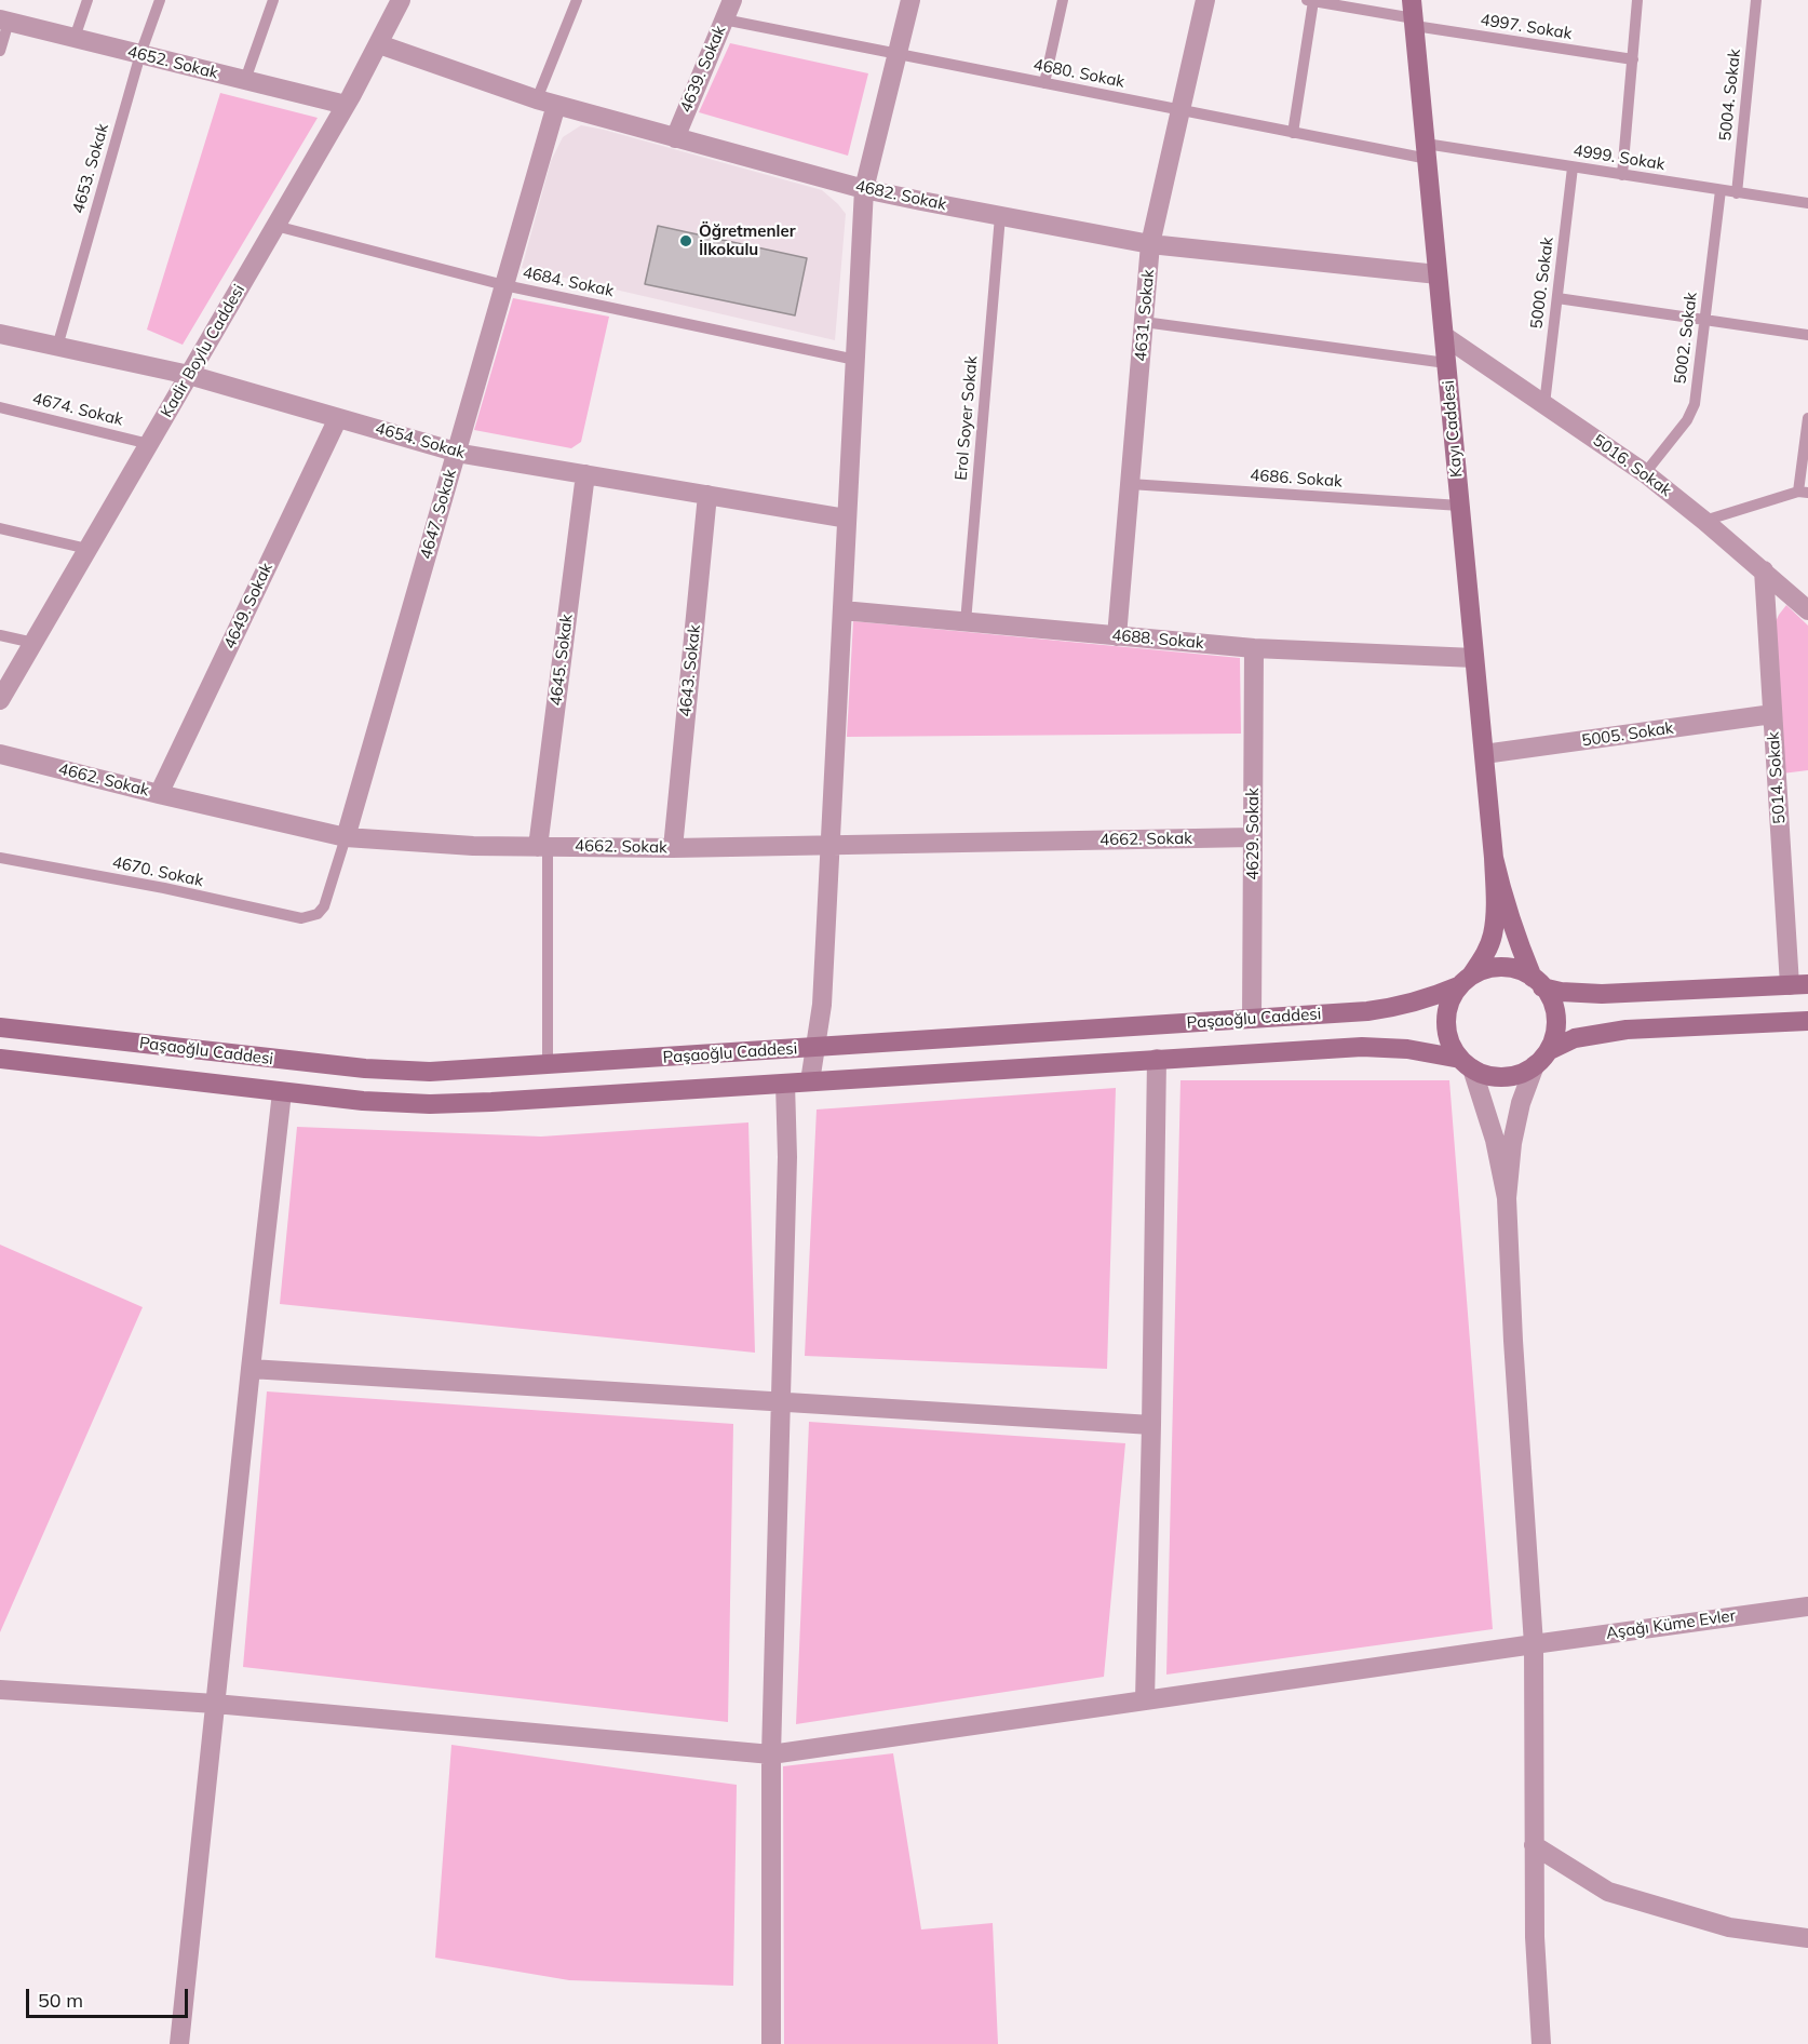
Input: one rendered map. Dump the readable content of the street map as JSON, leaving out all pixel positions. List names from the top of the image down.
{
  "streets": {
    "street": [
      "4652. Sokak",
      "4639. Sokak",
      "4682. Sokak",
      "4631. Sokak",
      "Kadir Boylu Caddesi",
      "Kayı Caddesi",
      "4654. Sokak",
      "5016. Sokak",
      "4647. Sokak",
      "4649. Sokak",
      "4688. Sokak",
      "4645. Sokak",
      "4643. Sokak",
      "5005. Sokak",
      "5014. Sokak",
      "4662. Sokak",
      "4629. Sokak",
      "Paşaoğlu Caddesi",
      "Aşağı Küme Evler"
    ],
    "lane": [
      "4997. Sokak",
      "4680. Sokak",
      "5004. Sokak",
      "4999. Sokak",
      "4653. Sokak",
      "4684. Sokak",
      "5000. Sokak",
      "5002. Sokak",
      "4674. Sokak",
      "Erol Soyer Sokak",
      "4686. Sokak",
      "4670. Sokak"
    ]
  },
  "crossings": [
    ["4997. Sokak", "Kayı Caddesi"],
    ["4652. Sokak", "4653. Sokak"],
    ["4652. Sokak", "Kadir Boylu Caddesi"],
    ["4639. Sokak", "4680. Sokak"],
    ["4639. Sokak", "4682. Sokak"],
    ["4680. Sokak", "4999. Sokak"],
    ["4680. Sokak", "4631. Sokak"],
    ["4680. Sokak", "Kayı Caddesi"],
    ["5004. Sokak", "4999. Sokak"],
    ["4999. Sokak", "5000. Sokak"],
    ["4999. Sokak", "5002. Sokak"],
    ["4999. Sokak", "Kayı Caddesi"],
    ["4653. Sokak", "4654. Sokak"],
    ["4682. Sokak", "4631. Sokak"],
    ["4682. Sokak", "Kadir Boylu Caddesi"],
    ["4682. Sokak", "Erol Soyer Sokak"],
    ["4682. Sokak", "Kayı Caddesi"],
    ["4682. Sokak", "4647. Sokak"],
    ["4684. Sokak", "Kadir Boylu Caddesi"],
    ["4684. Sokak", "4647. Sokak"],
    ["5000. Sokak", "5016. Sokak"],
    ["4631. Sokak", "4686. Sokak"],
    ["4631. Sokak", "4688. Sokak"],
    ["5002. Sokak", "5016. Sokak"],
    ["Kadir Boylu Caddesi", "4674. Sokak"],
    ["Kadir Boylu Caddesi", "4654. Sokak"],
    ["Erol Soyer Sokak", "4688. Sokak"],
    ["Kayı Caddesi", "5016. Sokak"],
    ["Kayı Caddesi", "4686. Sokak"],
    ["Kayı Caddesi", "4688. Sokak"],
    ["Kayı Caddesi", "5005. Sokak"],
    ["Kayı Caddesi", "Paşaoğlu Caddesi"],
    ["4654. Sokak", "4647. Sokak"],
    ["4654. Sokak", "4649. Sokak"],
    ["4654. Sokak", "4645. Sokak"],
    ["4654. Sokak", "4643. Sokak"],
    ["5016. Sokak", "5014. Sokak"],
    ["4647. Sokak", "4662. Sokak"],
    ["4647. Sokak", "4670. Sokak"],
    ["4649. Sokak", "4662. Sokak"],
    ["4688. Sokak", "4629. Sokak"],
    ["4645. Sokak", "4662. Sokak"],
    ["4645. Sokak", "Paşaoğlu Caddesi"],
    ["4643. Sokak", "4662. Sokak"],
    ["5005. Sokak", "5014. Sokak"],
    ["4662. Sokak", "4629. Sokak"],
    ["4629. Sokak", "Paşaoğlu Caddesi"]
  ],
  "places": ["Öğretmenler İlkokulu"],
  "scale_bar": "50 m"
}
